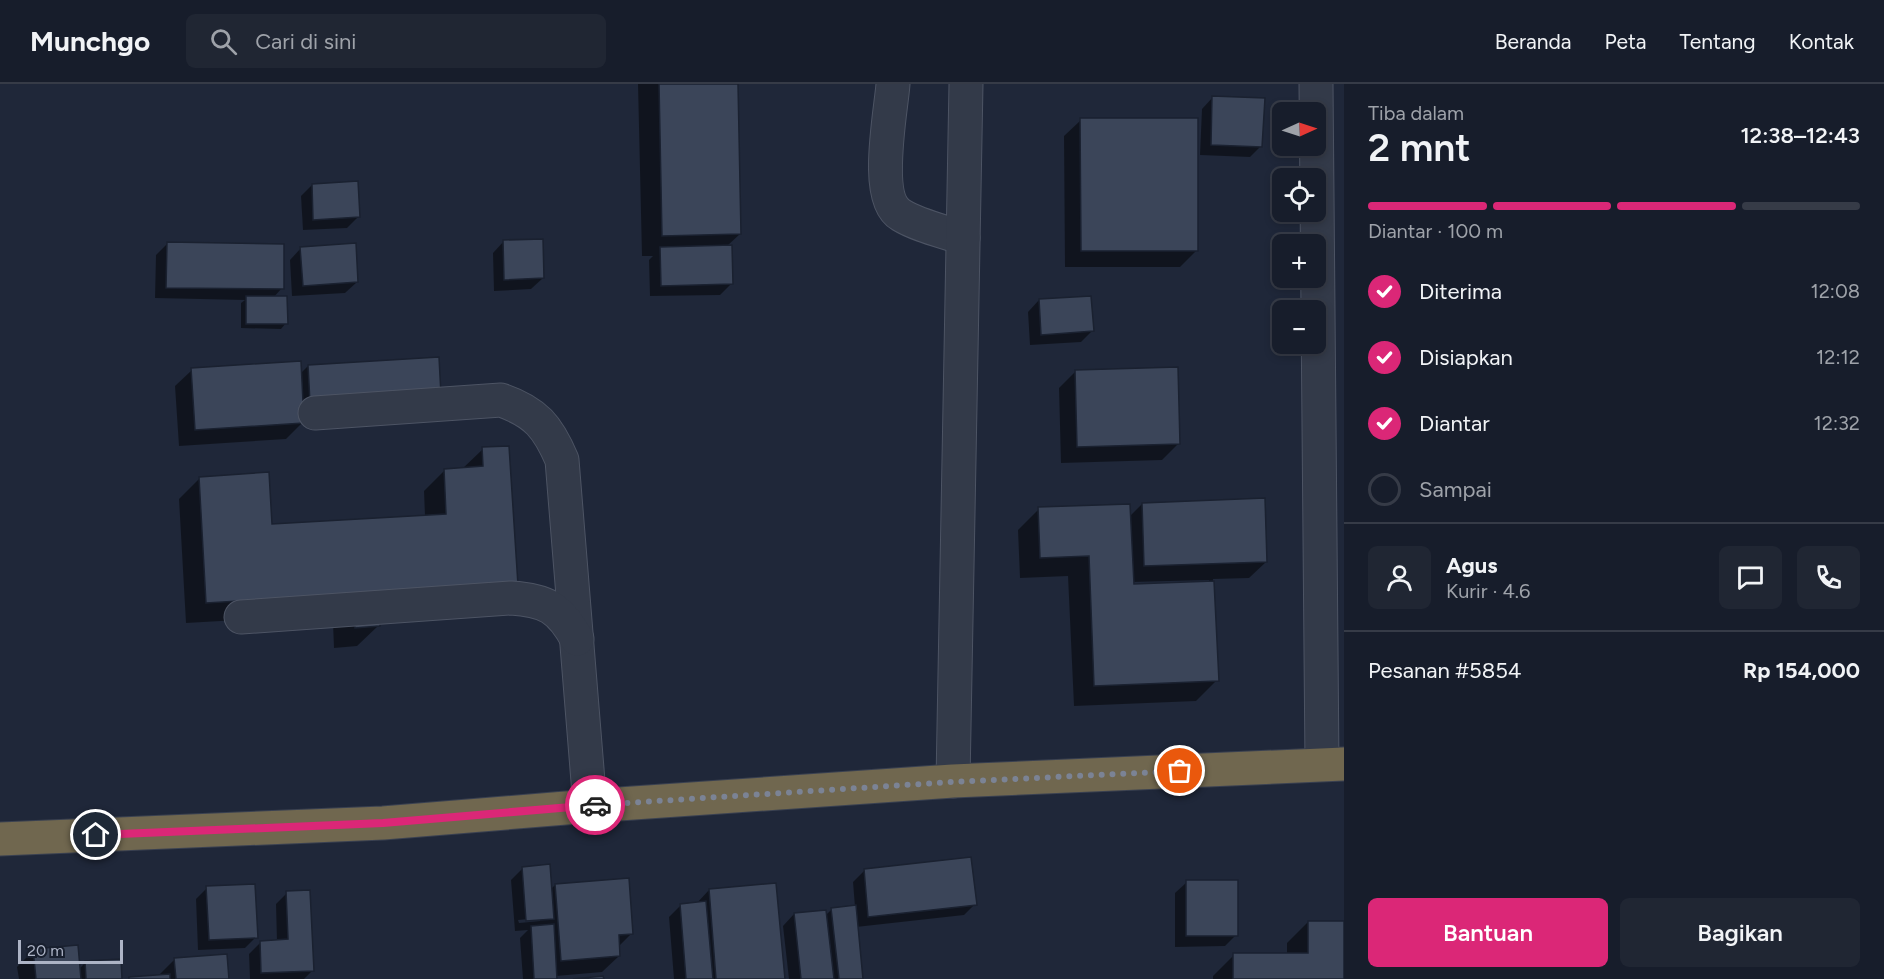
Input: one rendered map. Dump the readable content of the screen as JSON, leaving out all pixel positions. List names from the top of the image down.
{
  "scale_bar": "20 m",
  "north": "right",
  "page": {
    "header": "Munchgo",
    "search": "Cari di sini",
    "nav": [
      "Beranda",
      "Peta",
      "Tentang",
      "Kontak"
    ],
    "heading": ["2 mnt", "Tiba dalam", "12:38–12:43"],
    "panel": [
      "Agus",
      "Kurir · 4.6",
      "Pesanan #5854",
      "Rp 154,000"
    ],
    "map_buttons": ["+", "−"],
    "bar": "Diantar · 100 m",
    "list": [
      ["Diterima", "12:08"],
      ["Disiapkan", "12:12"],
      ["Diantar", "12:32"],
      "Sampai"
    ],
    "buttons": ["Bantuan", "Bagikan"],
    "scale": "20 m"
  }
}
